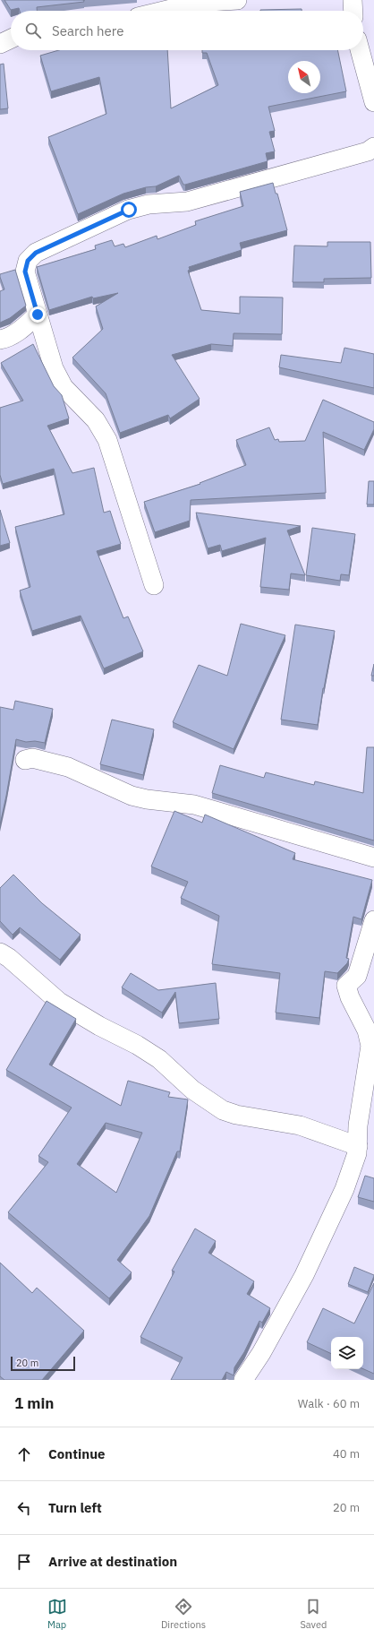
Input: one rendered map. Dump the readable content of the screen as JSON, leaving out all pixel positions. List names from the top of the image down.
{
  "scale_bar": "20 m",
  "north": "top left",
  "page": {
    "search": "Search here",
    "scale": "20 m",
    "heading": ["1 min", "Walk · 60 m"],
    "list": [
      ["Continue", "40 m"],
      ["Turn left", "20 m"],
      "Arrive at destination"
    ],
    "nav": ["Map", "Directions", "Saved"]
  }
}
